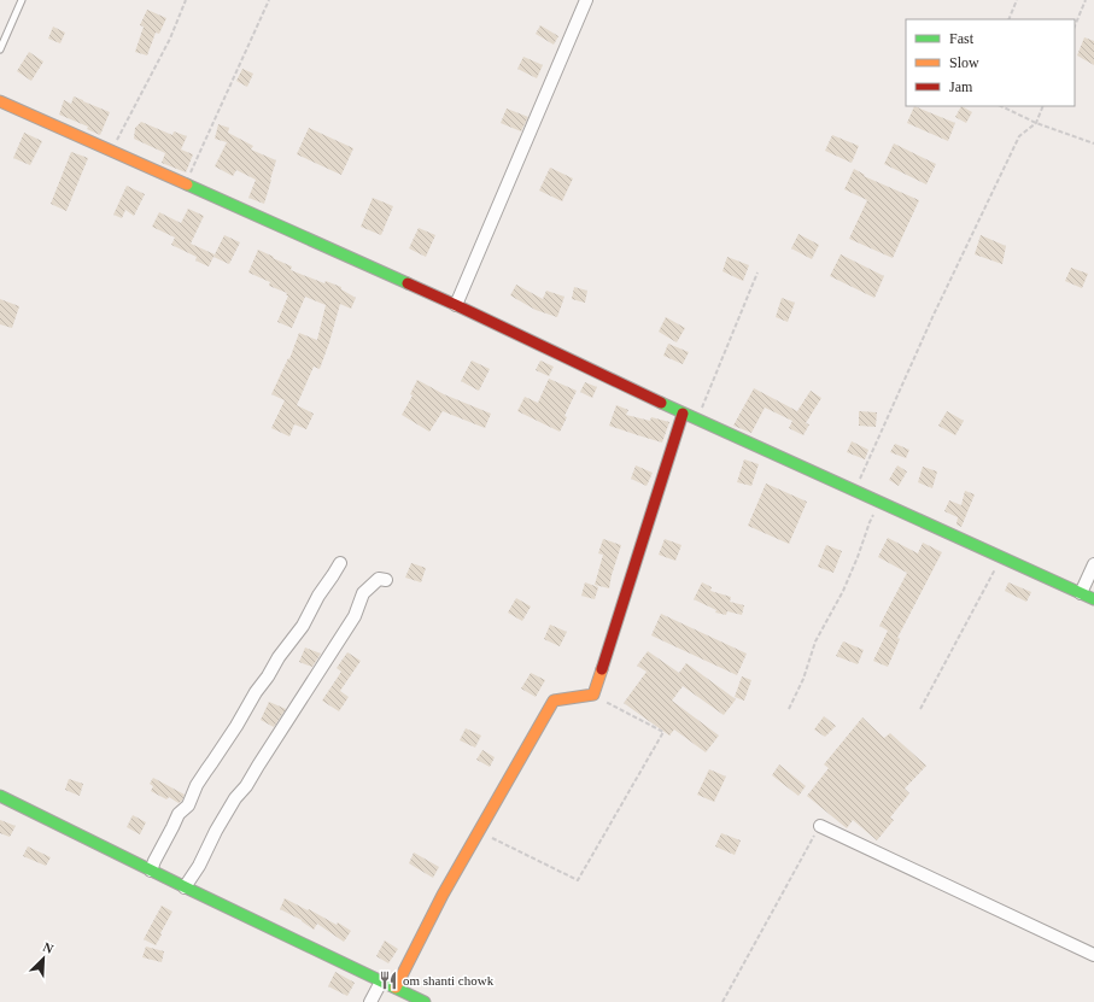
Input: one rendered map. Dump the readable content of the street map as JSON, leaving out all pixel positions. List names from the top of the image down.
{
  "places": {
    "restaurant": ["om shanti chowk"]
  },
  "legend": ["Fast", "Slow", "Jam"],
  "north": "top right"
}
